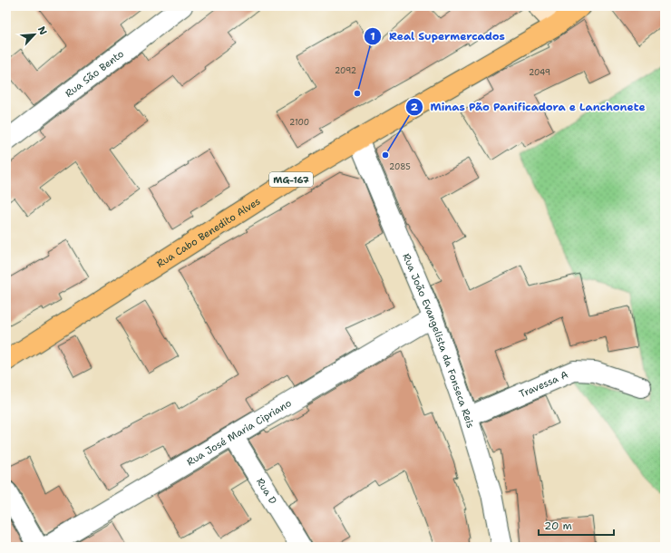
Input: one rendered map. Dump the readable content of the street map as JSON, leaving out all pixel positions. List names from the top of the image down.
{
  "streets": {
    "main road": ["MG-167", "Rua Cabo Benedito Alves"],
    "street": [
      "Rua São Bento",
      "Rua João Evangelista da Fonseca Reis",
      "Travessa A",
      "Rua José Maria Cipriano",
      "Rua D"
    ]
  },
  "crossings": [
    ["Rua Cabo Benedito Alves", "Rua João Evangelista da Fonseca Reis"],
    ["Rua João Evangelista da Fonseca Reis", "Travessa A"],
    ["Rua João Evangelista da Fonseca Reis", "Rua José Maria Cipriano"],
    ["Rua José Maria Cipriano", "Rua D"]
  ],
  "places": ["Real Supermercados", "Minas Pão Panificadora e Lanchonete"],
  "house_numbers": [
    "2092",
    "2049",
    "2100",
    "2085"
  ],
  "scale_bar": "20 m",
  "north": "top right"
}
